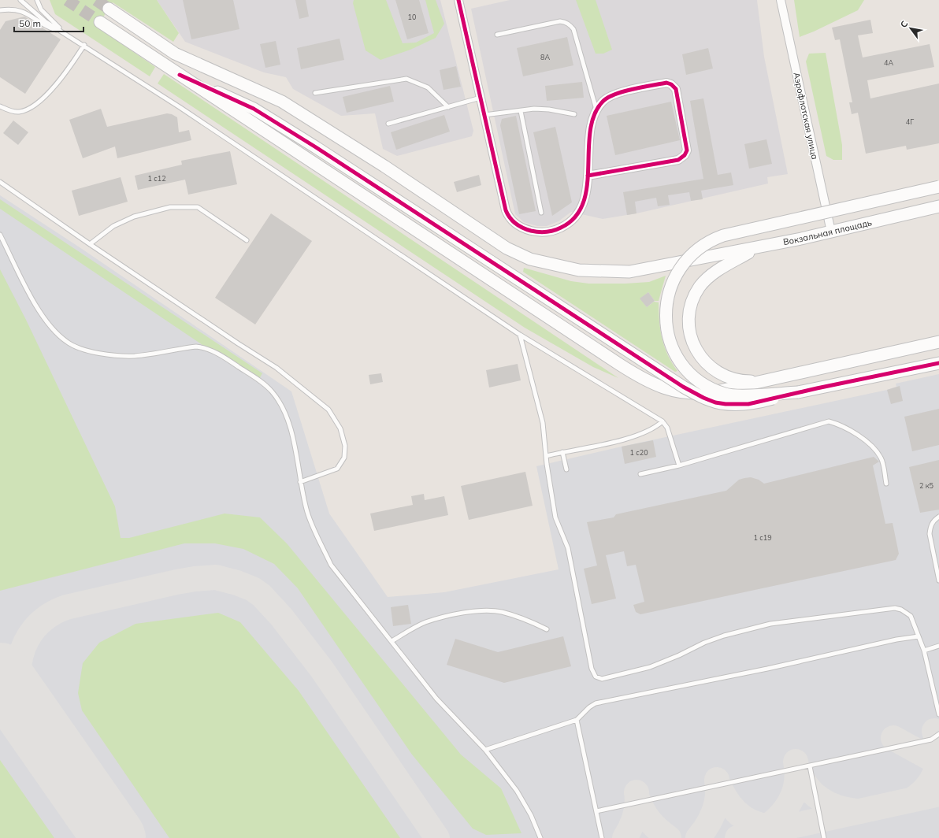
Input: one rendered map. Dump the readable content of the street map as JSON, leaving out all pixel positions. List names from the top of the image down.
{
  "streets": {
    "main road": ["Вокзальная площадь"],
    "street": ["Аэрофлотская улица"]
  },
  "crossings": [
    ["Аэрофлотская улица", "Вокзальная площадь"]
  ],
  "house_numbers": [
    "10",
    "8А",
    "4А",
    "4Г",
    "1 с12",
    "1 с20",
    "2 к5",
    "1 с19"
  ],
  "scale_bar": "50 m",
  "north": "top left"
}
